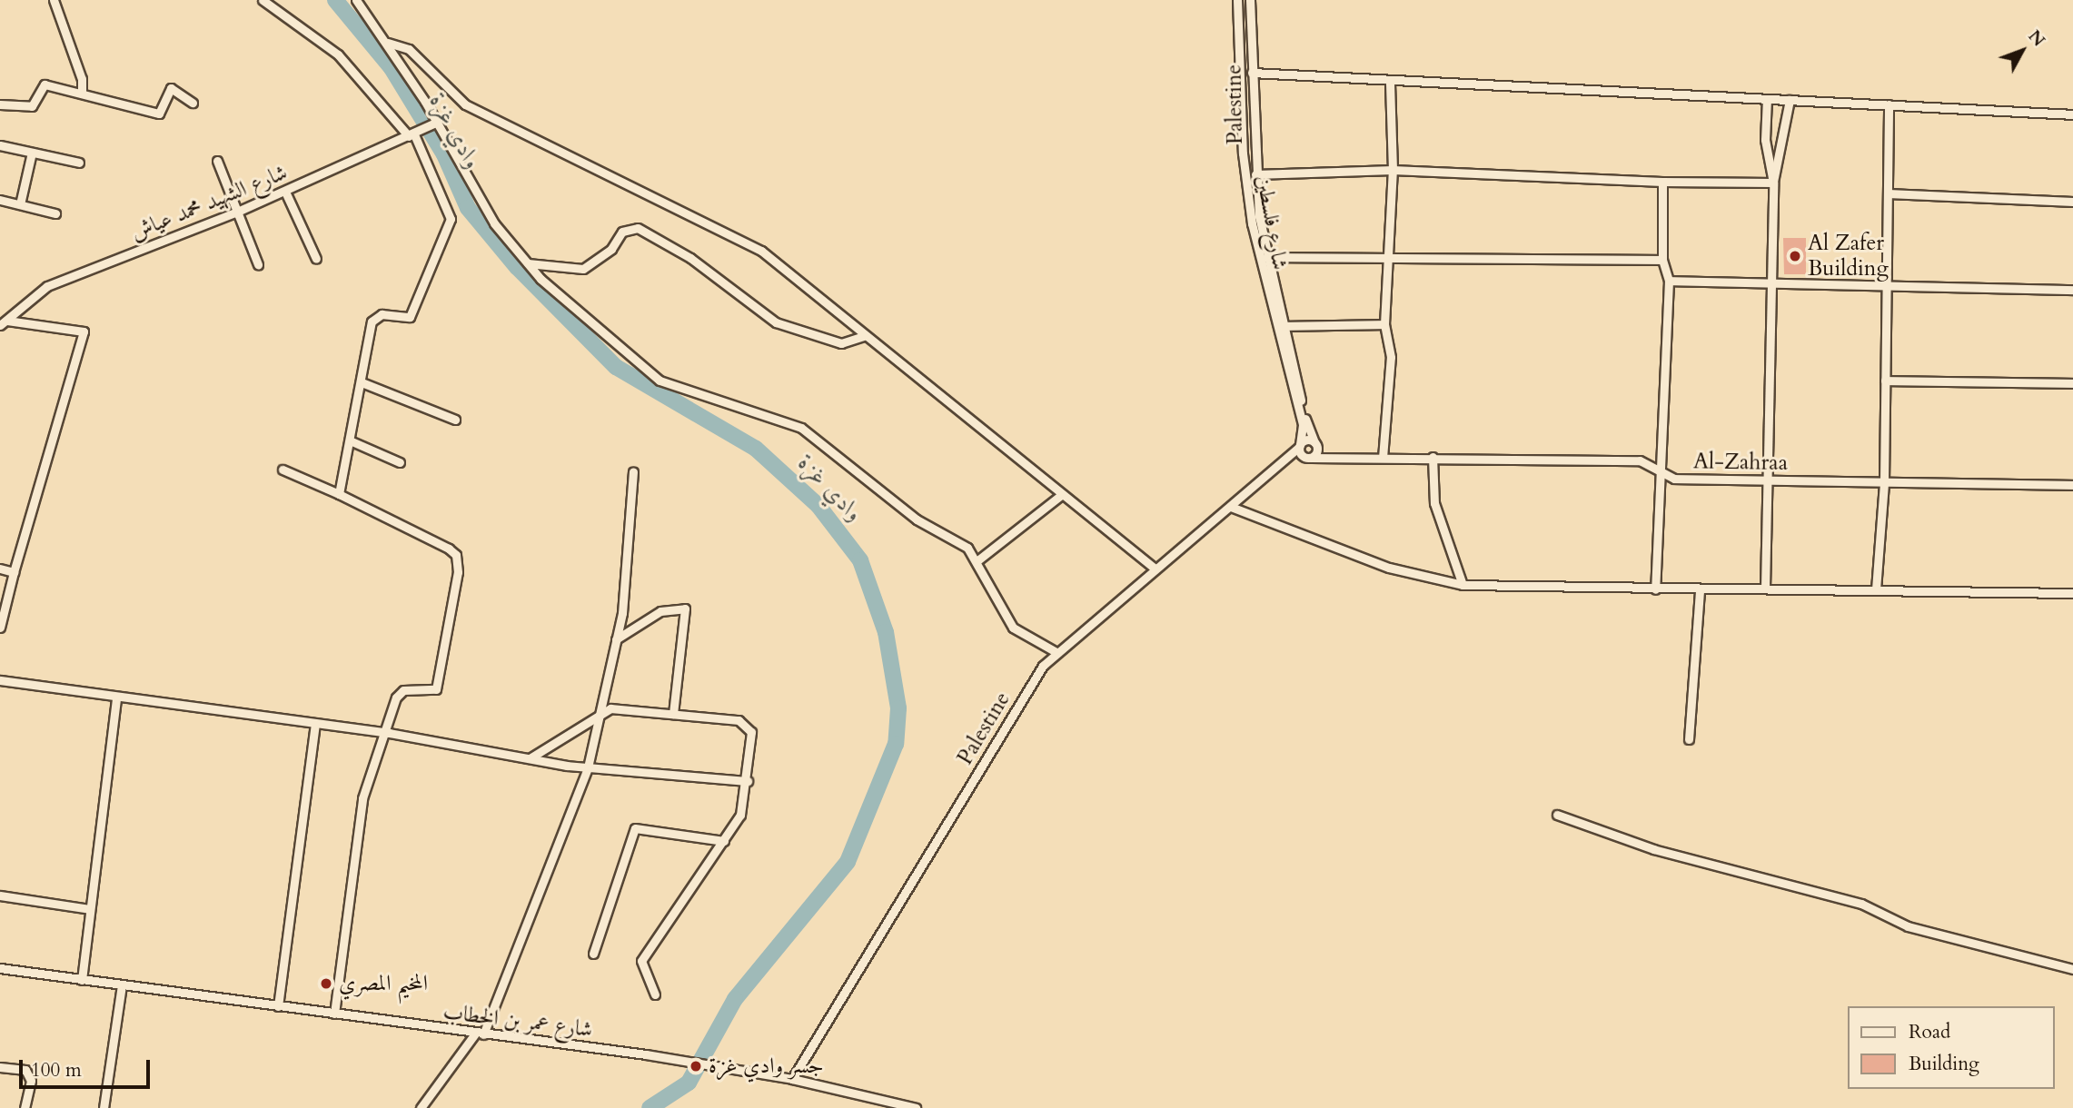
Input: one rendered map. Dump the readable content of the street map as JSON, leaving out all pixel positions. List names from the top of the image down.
{
  "streets": {
    "street": [
      "Palestine",
      "شارع الشهيد محمد عياش",
      "شارع فلسطين",
      "Al-Zahraa",
      "شارع عمر بن الخطاب"
    ]
  },
  "crossings": [
    ["Palestine", "شارع فلسطين"],
    ["Palestine", "Al-Zahraa"],
    ["Palestine", "شارع عمر بن الخطاب"]
  ],
  "water": ["وادي غزة"],
  "places": ["Al Zafer Building", "المخيم المصري", "جسر وادي غزة"],
  "legend": ["Road", "Building"],
  "scale_bar": "100 m",
  "north": "top right"
}
